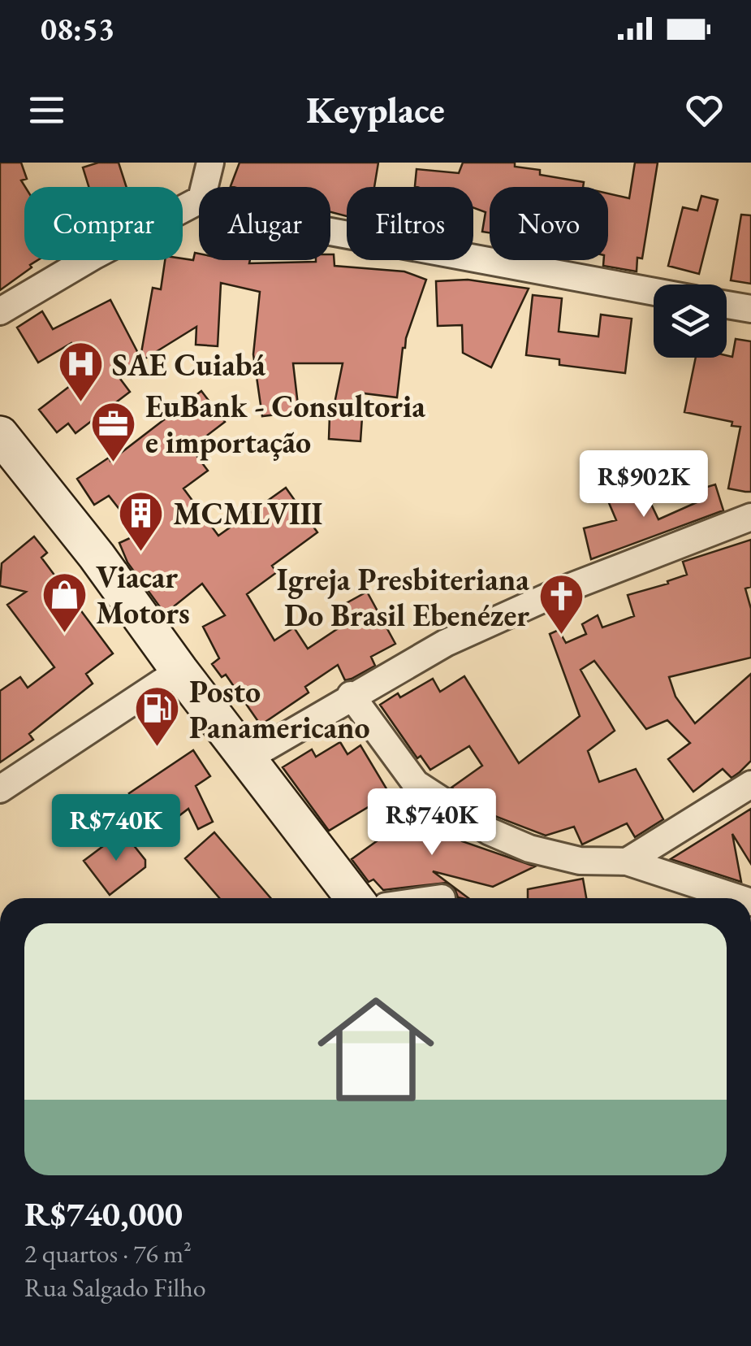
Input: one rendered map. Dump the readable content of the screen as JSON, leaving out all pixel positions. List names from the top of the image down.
{
  "places": {
    "hospital": ["SAE Cuiabá"],
    "office": ["EuBank - Consultoria e importação"],
    "building": ["MCMLVIII"],
    "shop": ["Viacar Motors"],
    "church": ["Igreja Presbiteriana Do Brasil Ebenézer"],
    "fuel station": ["Posto Panamericano"]
  },
  "page": {
    "status": "08:53",
    "header": "Keyplace",
    "chip": [
      "Comprar",
      "Alugar",
      "Filtros",
      "Novo"
    ],
    "price": ["R$902K", "R$740K", "R$740K"],
    "list": [
      {
        "name": "R$740,000",
        "note": "2 quartos · 76 m² · Rua Salgado Filho"
      }
    ]
  }
}
